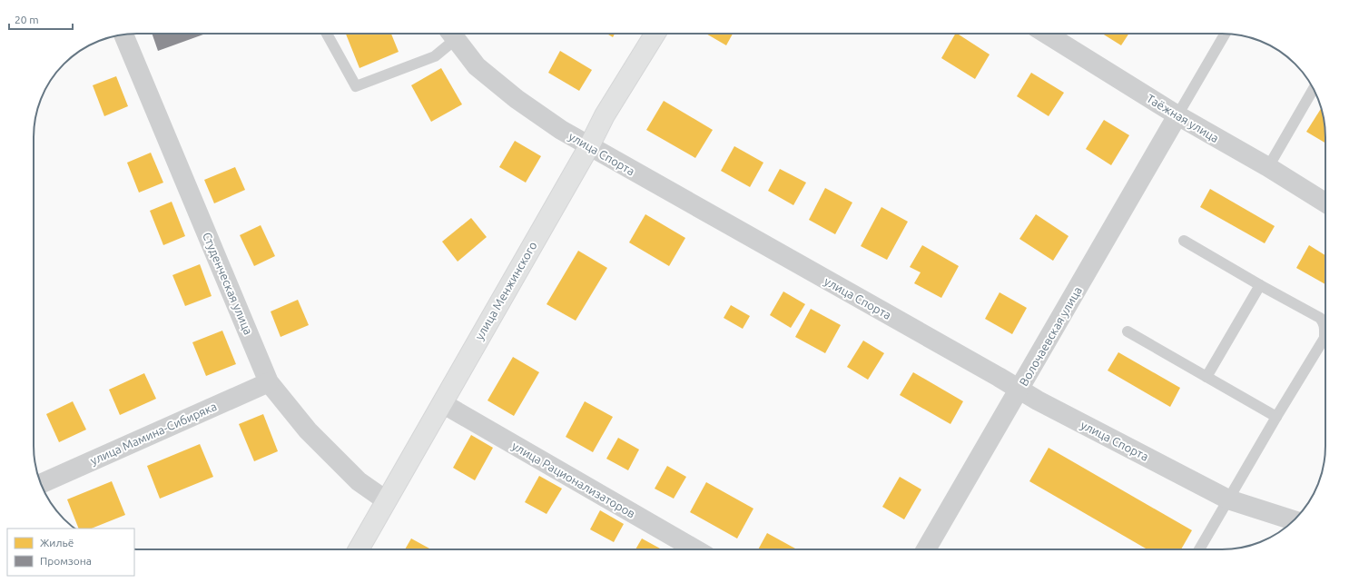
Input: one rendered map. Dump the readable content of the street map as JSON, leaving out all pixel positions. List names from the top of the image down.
{
  "streets": {
    "street": [
      "Таёжная улица",
      "улица Спорта",
      "Студенческая улица",
      "улица Менжинского",
      "Волочаевская улица",
      "улица Мамина-Сибиряка",
      "улица Рационализаторов"
    ]
  },
  "crossings": [
    ["Таёжная улица", "Волочаевская улица"],
    ["улица Спорта", "улица Менжинского"],
    ["улица Спорта", "Волочаевская улица"],
    ["Студенческая улица", "улица Менжинского"],
    ["Студенческая улица", "улица Мамина-Сибиряка"],
    ["улица Менжинского", "улица Рационализаторов"]
  ],
  "legend": ["Жильё", "Промзона"],
  "scale_bar": "20 m"
}
